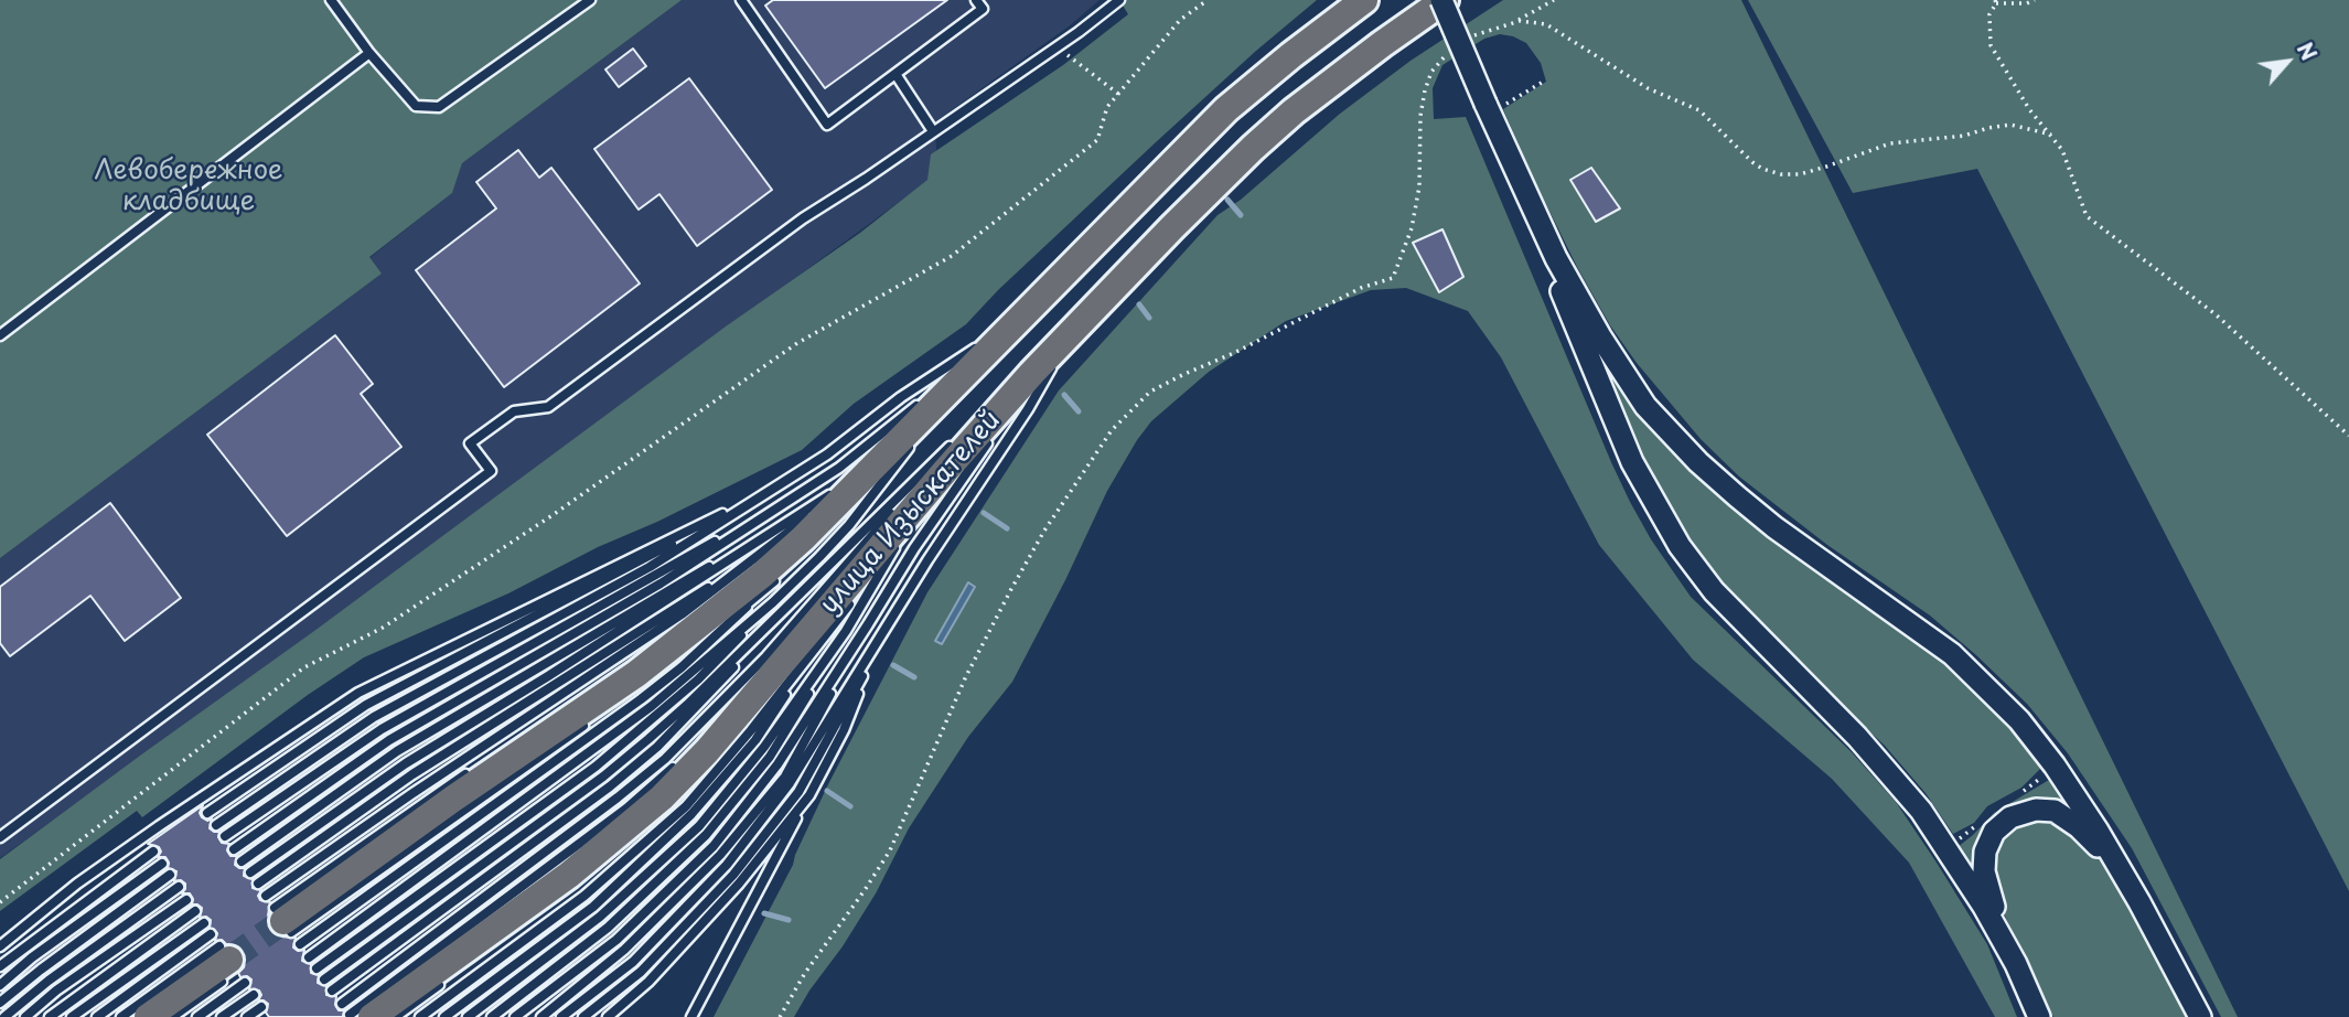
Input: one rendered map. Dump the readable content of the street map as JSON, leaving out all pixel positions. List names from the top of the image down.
{
  "streets": {
    "highway": ["улица Изыскателей"]
  },
  "parks": ["Левобережное кладбище"],
  "north": "top right"
}
